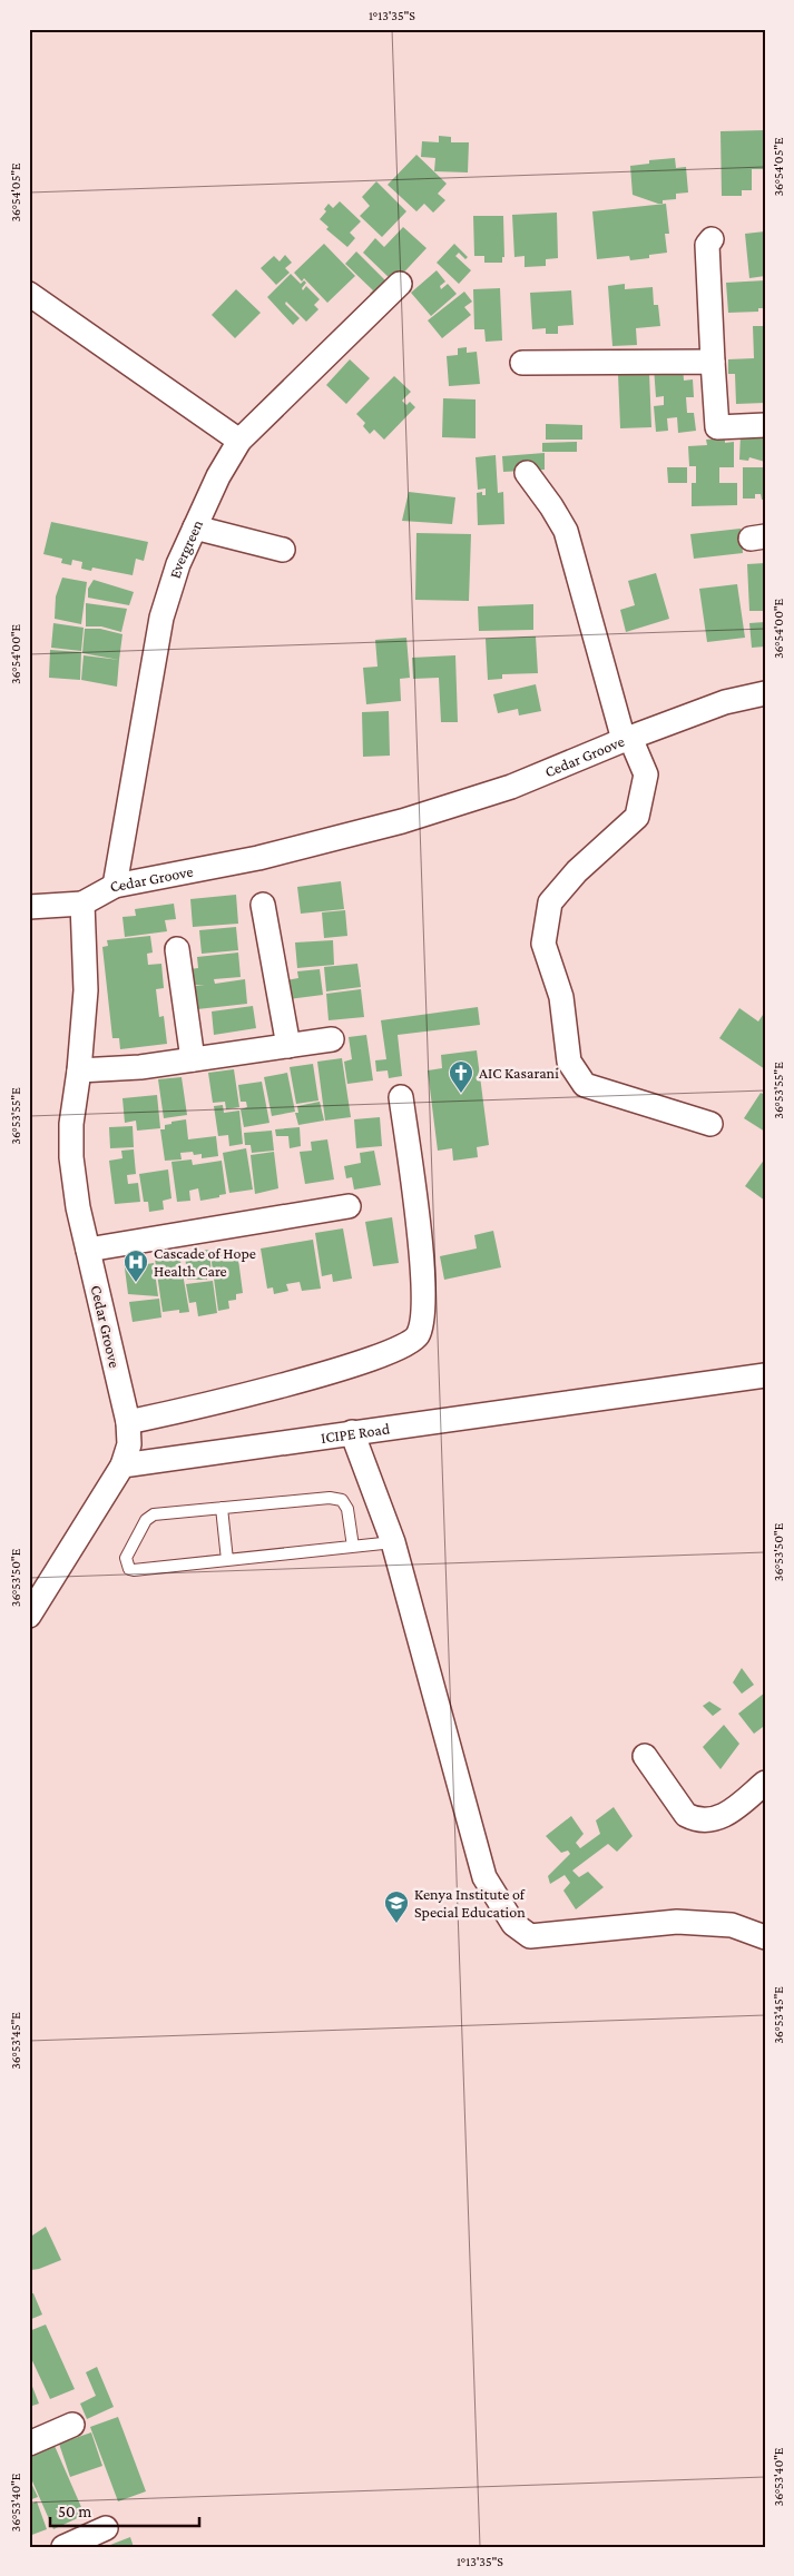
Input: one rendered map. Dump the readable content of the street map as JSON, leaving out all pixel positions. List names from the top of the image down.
{
  "streets": {
    "street": ["Evergreen", "Cedar Groove", "ICIPE Road"]
  },
  "crossings": [
    ["Evergreen", "Cedar Groove"],
    ["Cedar Groove", "ICIPE Road"]
  ],
  "places": {
    "church": ["AIC Kasarani"],
    "hospital": ["Cascade of Hope Health Care"],
    "school or university": ["Kenya Institute of Special Education"]
  },
  "scale_bar": "50 m",
  "coordinates": [
    "1°13'35\"S",
    "36°54'05\"E",
    "36°54'00\"E",
    "36°53'55\"E",
    "36°53'50\"E",
    "36°53'45\"E",
    "36°53'40\"E"
  ]
}
